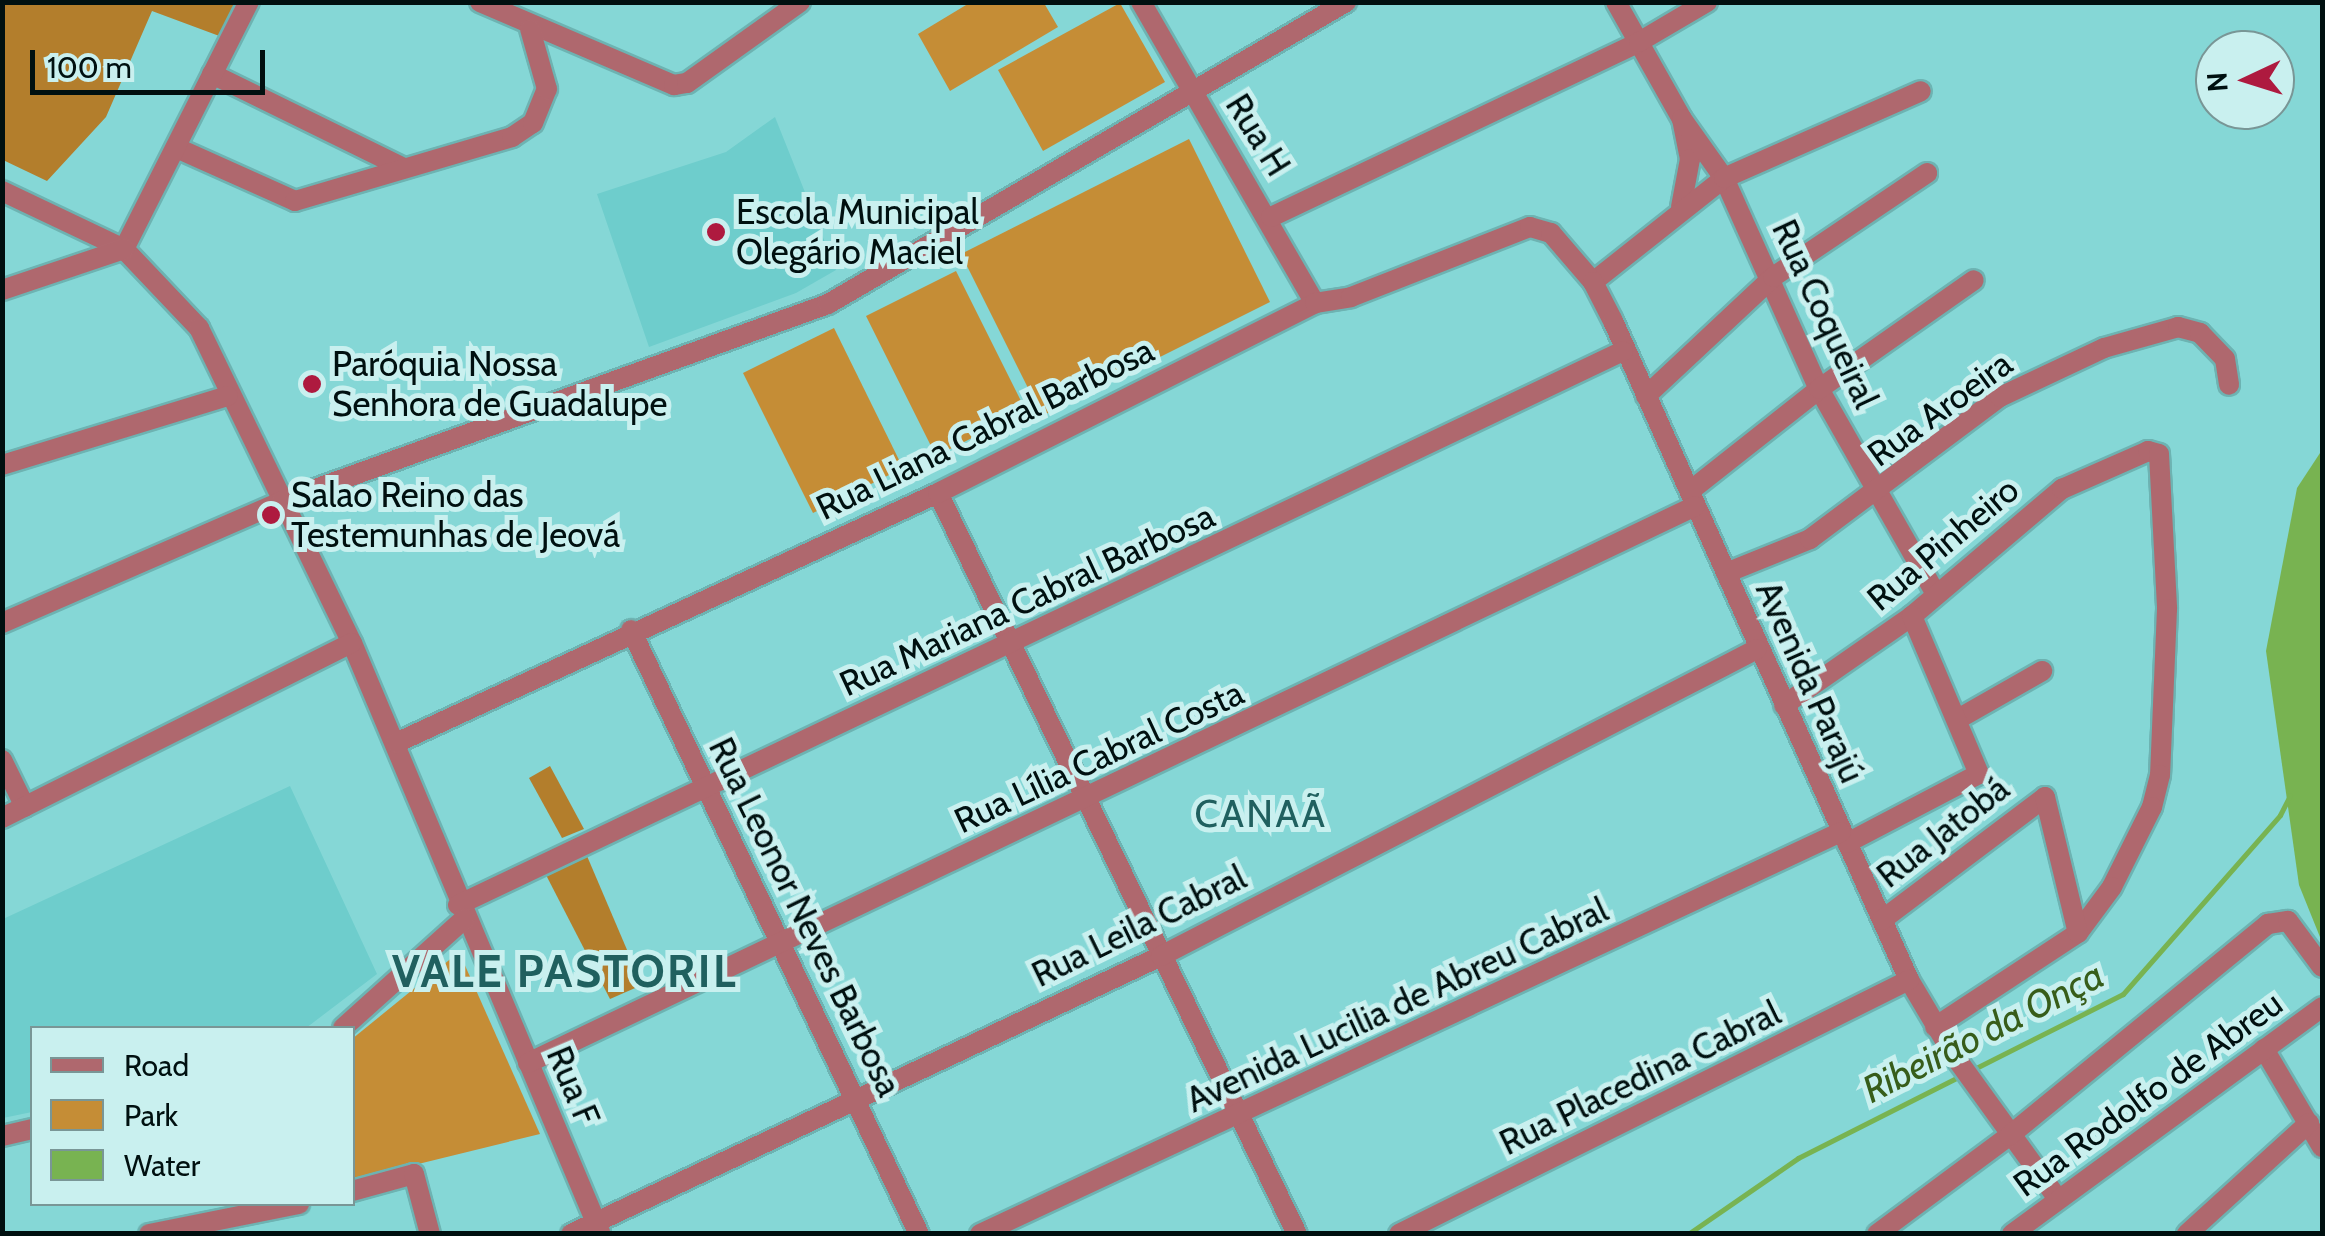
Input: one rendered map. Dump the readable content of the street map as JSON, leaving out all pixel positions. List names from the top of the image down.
{
  "streets": {
    "street": [
      "Rua H",
      "Rua Coqueiral",
      "Rua Aroeira",
      "Rua Liana Cabral Barbosa",
      "Rua Pinheiro",
      "Rua Mariana Cabral Barbosa",
      "Avenida Parajú",
      "Rua Lília Cabral Costa",
      "Rua Jatobá",
      "Rua Leonor Neves Barbosa",
      "Rua Leila Cabral",
      "Avenida Lucilia de Abreu Cabral",
      "Rua Placedina Cabral",
      "Rua F",
      "Rua Rodolfo de Abreu"
    ]
  },
  "crossings": [
    ["Rua H", "Rua Liana Cabral Barbosa"],
    ["Rua Coqueiral", "Rua Aroeira"],
    ["Rua Coqueiral", "Rua Pinheiro"],
    ["Rua Coqueiral", "Rua Lília Cabral Costa"],
    ["Rua Aroeira", "Avenida Parajú"],
    ["Rua Liana Cabral Barbosa", "Avenida Parajú"],
    ["Rua Liana Cabral Barbosa", "Rua Leonor Neves Barbosa"],
    ["Rua Liana Cabral Barbosa", "Rua F"],
    ["Rua Pinheiro", "Avenida Parajú"],
    ["Rua Pinheiro", "Rua Jatobá"],
    ["Rua Mariana Cabral Barbosa", "Avenida Parajú"],
    ["Rua Mariana Cabral Barbosa", "Rua Leonor Neves Barbosa"],
    ["Rua Mariana Cabral Barbosa", "Rua F"],
    ["Avenida Parajú", "Rua Lília Cabral Costa"],
    ["Avenida Parajú", "Rua Jatobá"],
    ["Avenida Parajú", "Rua Leila Cabral"],
    ["Avenida Parajú", "Avenida Lucilia de Abreu Cabral"],
    ["Avenida Parajú", "Rua Placedina Cabral"],
    ["Avenida Parajú", "Rua Rodolfo de Abreu"],
    ["Rua Lília Cabral Costa", "Rua Leonor Neves Barbosa"],
    ["Rua Lília Cabral Costa", "Rua F"],
    ["Rua Leonor Neves Barbosa", "Rua Leila Cabral"],
    ["Rua Leila Cabral", "Rua F"]
  ],
  "districts": ["CANAÃ", "VALE PASTORIL"],
  "water": ["Ribeirão da Onça"],
  "places": ["Escola Municipal Olegário Maciel", "Paróquia Nossa Senhora de Guadalupe", "Salao Reino das Testemunhas de Jeová"],
  "legend": ["Road", "Park", "Water"],
  "scale_bar": "100 m",
  "north": "left"
}
